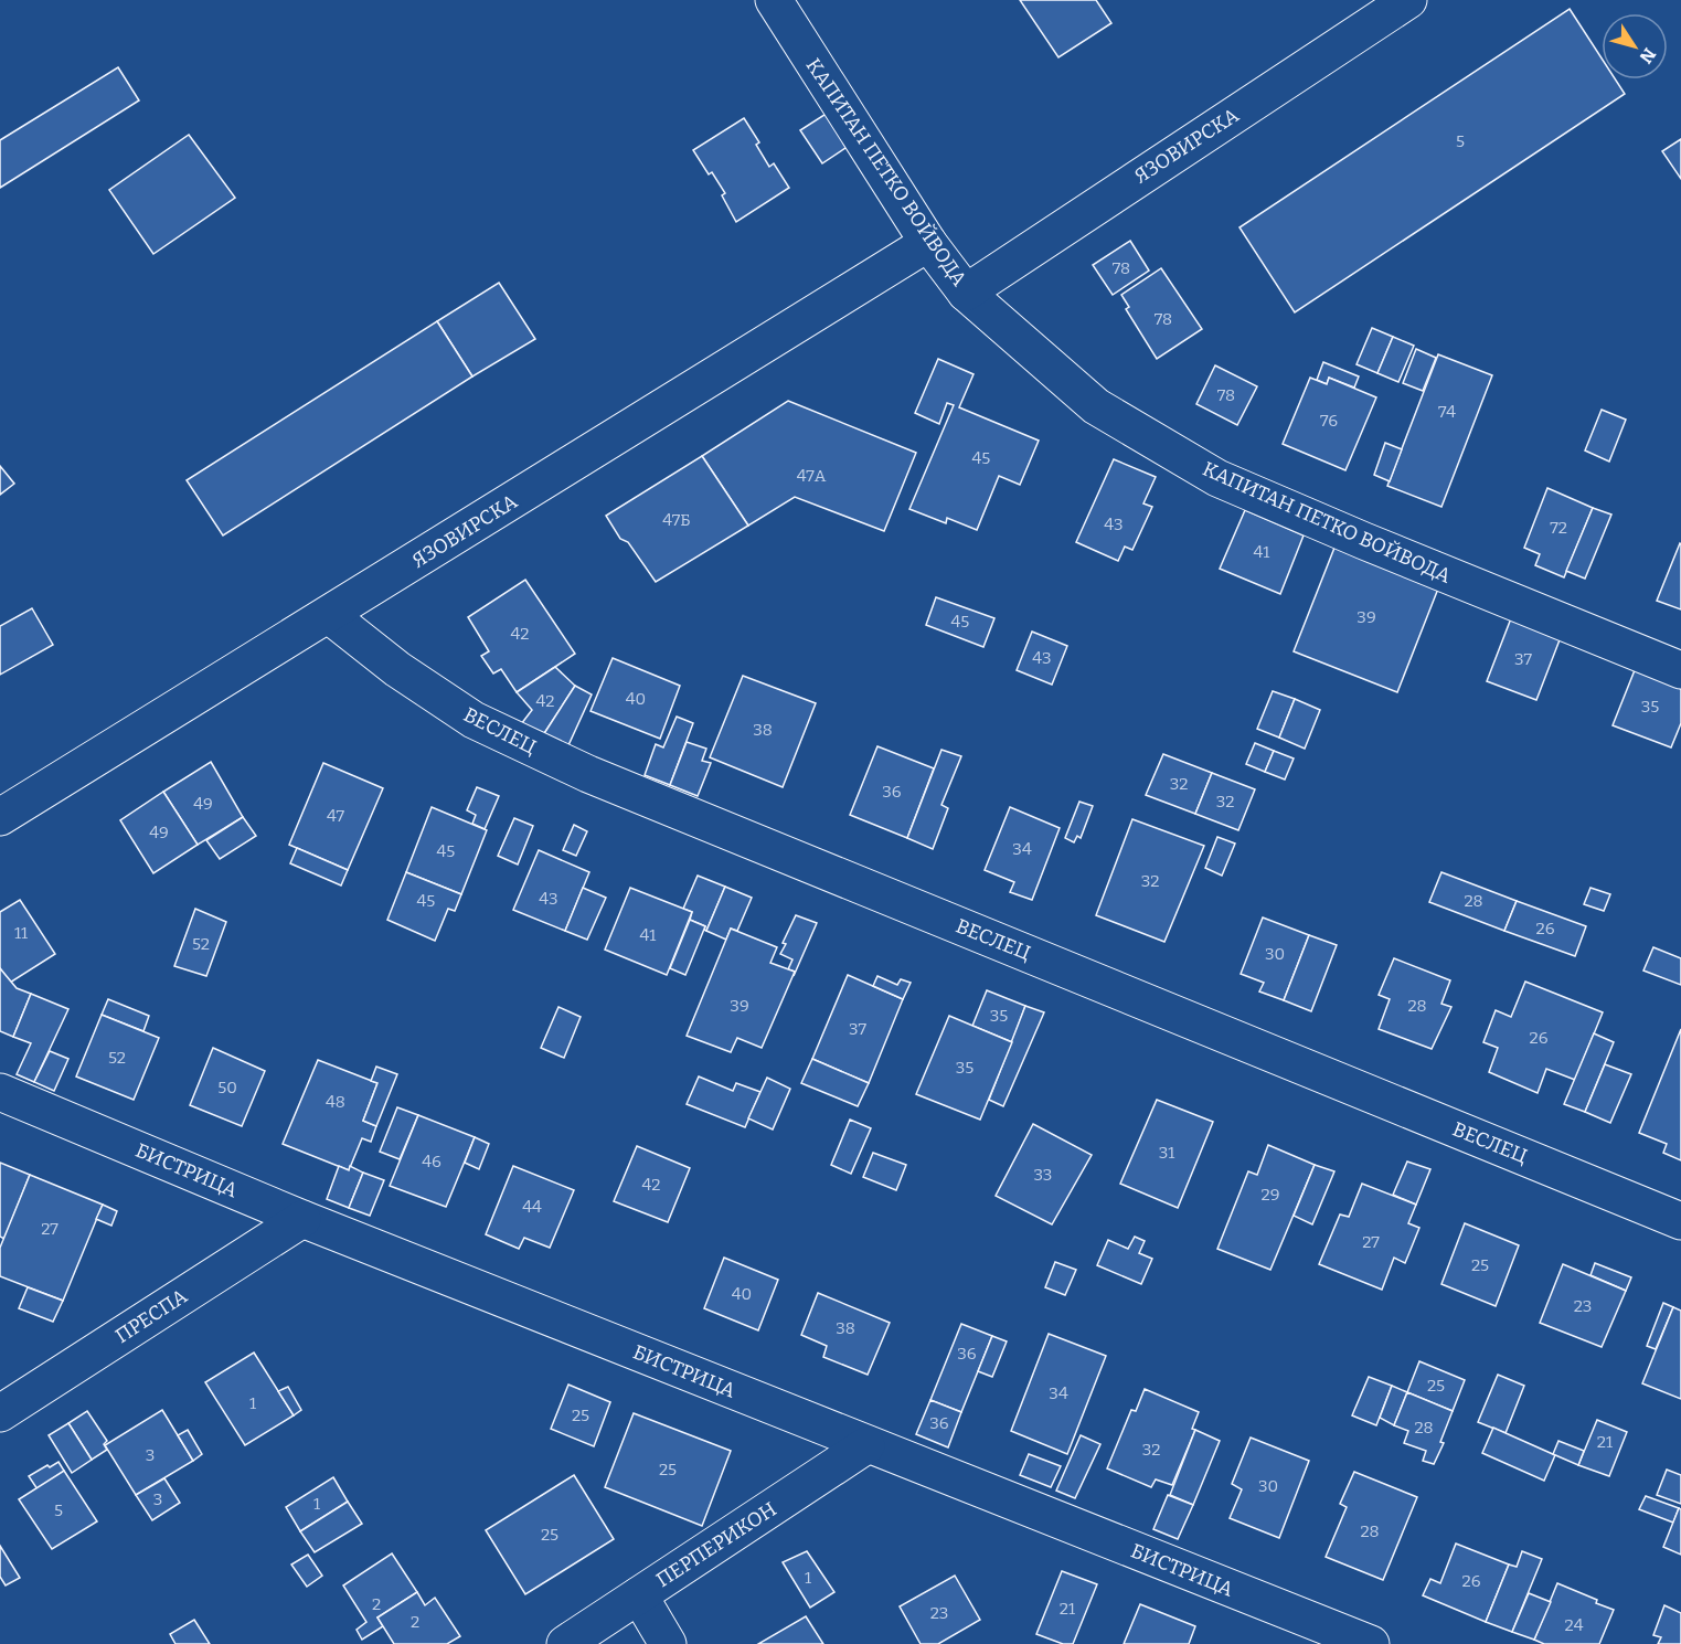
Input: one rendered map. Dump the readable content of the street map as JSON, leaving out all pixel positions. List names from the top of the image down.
{
  "streets": {
    "street": [
      "ЯЗОВИРСКА",
      "КАПИТАН ПЕТКО ВОЙВОДА",
      "ВЕСЛЕЦ",
      "БИСТРИЦА",
      "ПРЕСПА",
      "ПЕРПЕРИКОН"
    ]
  },
  "crossings": [
    ["ЯЗОВИРСКА", "КАПИТАН ПЕТКО ВОЙВОДА"],
    ["ЯЗОВИРСКА", "ВЕСЛЕЦ"],
    ["БИСТРИЦА", "ПРЕСПА"],
    ["БИСТРИЦА", "ПЕРПЕРИКОН"]
  ],
  "house_numbers": [
    "5",
    "78",
    "78",
    "78",
    "74",
    "76",
    "45",
    "47А",
    "47Б",
    "43",
    "72",
    "41",
    "39",
    "45",
    "42",
    "43",
    "37",
    "40",
    "42",
    "35",
    "38",
    "32",
    "36",
    "32",
    "49",
    "47",
    "49",
    "34",
    "45",
    "32",
    "43",
    "45",
    "28",
    "26",
    "11",
    "41",
    "52",
    "30",
    "39",
    "28",
    "35",
    "37",
    "26",
    "52",
    "35",
    "50",
    "48",
    "31",
    "46",
    "33",
    "42",
    "29",
    "44",
    "27",
    "27",
    "25",
    "40",
    "23",
    "38",
    "36",
    "25",
    "34",
    "1",
    "25",
    "36",
    "28",
    "21",
    "32",
    "3",
    "25",
    "30",
    "3",
    "1",
    "5",
    "28",
    "25",
    "1",
    "26",
    "2",
    "21",
    "23",
    "2",
    "24"
  ],
  "north": "bottom right"
}
